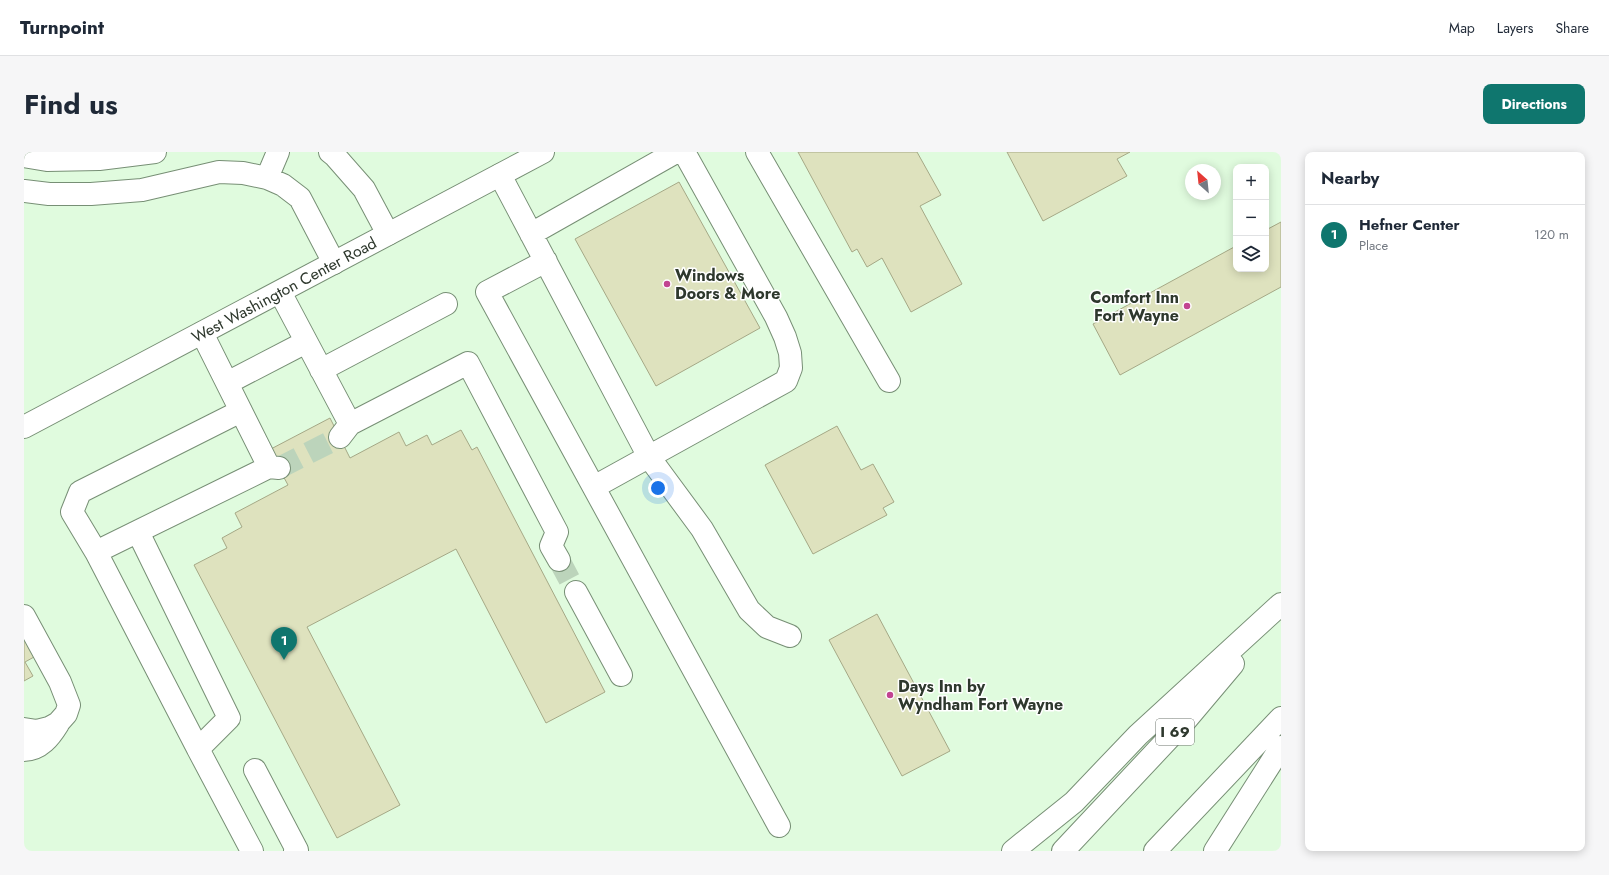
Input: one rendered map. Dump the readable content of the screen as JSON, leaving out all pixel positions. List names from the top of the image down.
{
  "streets": {
    "main road": ["West Washington Center Road", "I 69"]
  },
  "places": ["Windows Doors & More", "Comfort Inn Fort Wayne", "Days Inn by Wyndham Fort Wayne"],
  "north": "top left",
  "page": {
    "header": "Turnpoint",
    "nav": ["Map", "Layers", "Share"],
    "title": "Find us",
    "buttons": "Directions",
    "heading": "Nearby",
    "map_buttons": ["+", "−"],
    "list": [
      {
        "mark": "1",
        "name": "Hefner Center",
        "note": "Place",
        "value": "120 m"
      }
    ],
    "pins": "1"
  }
}
